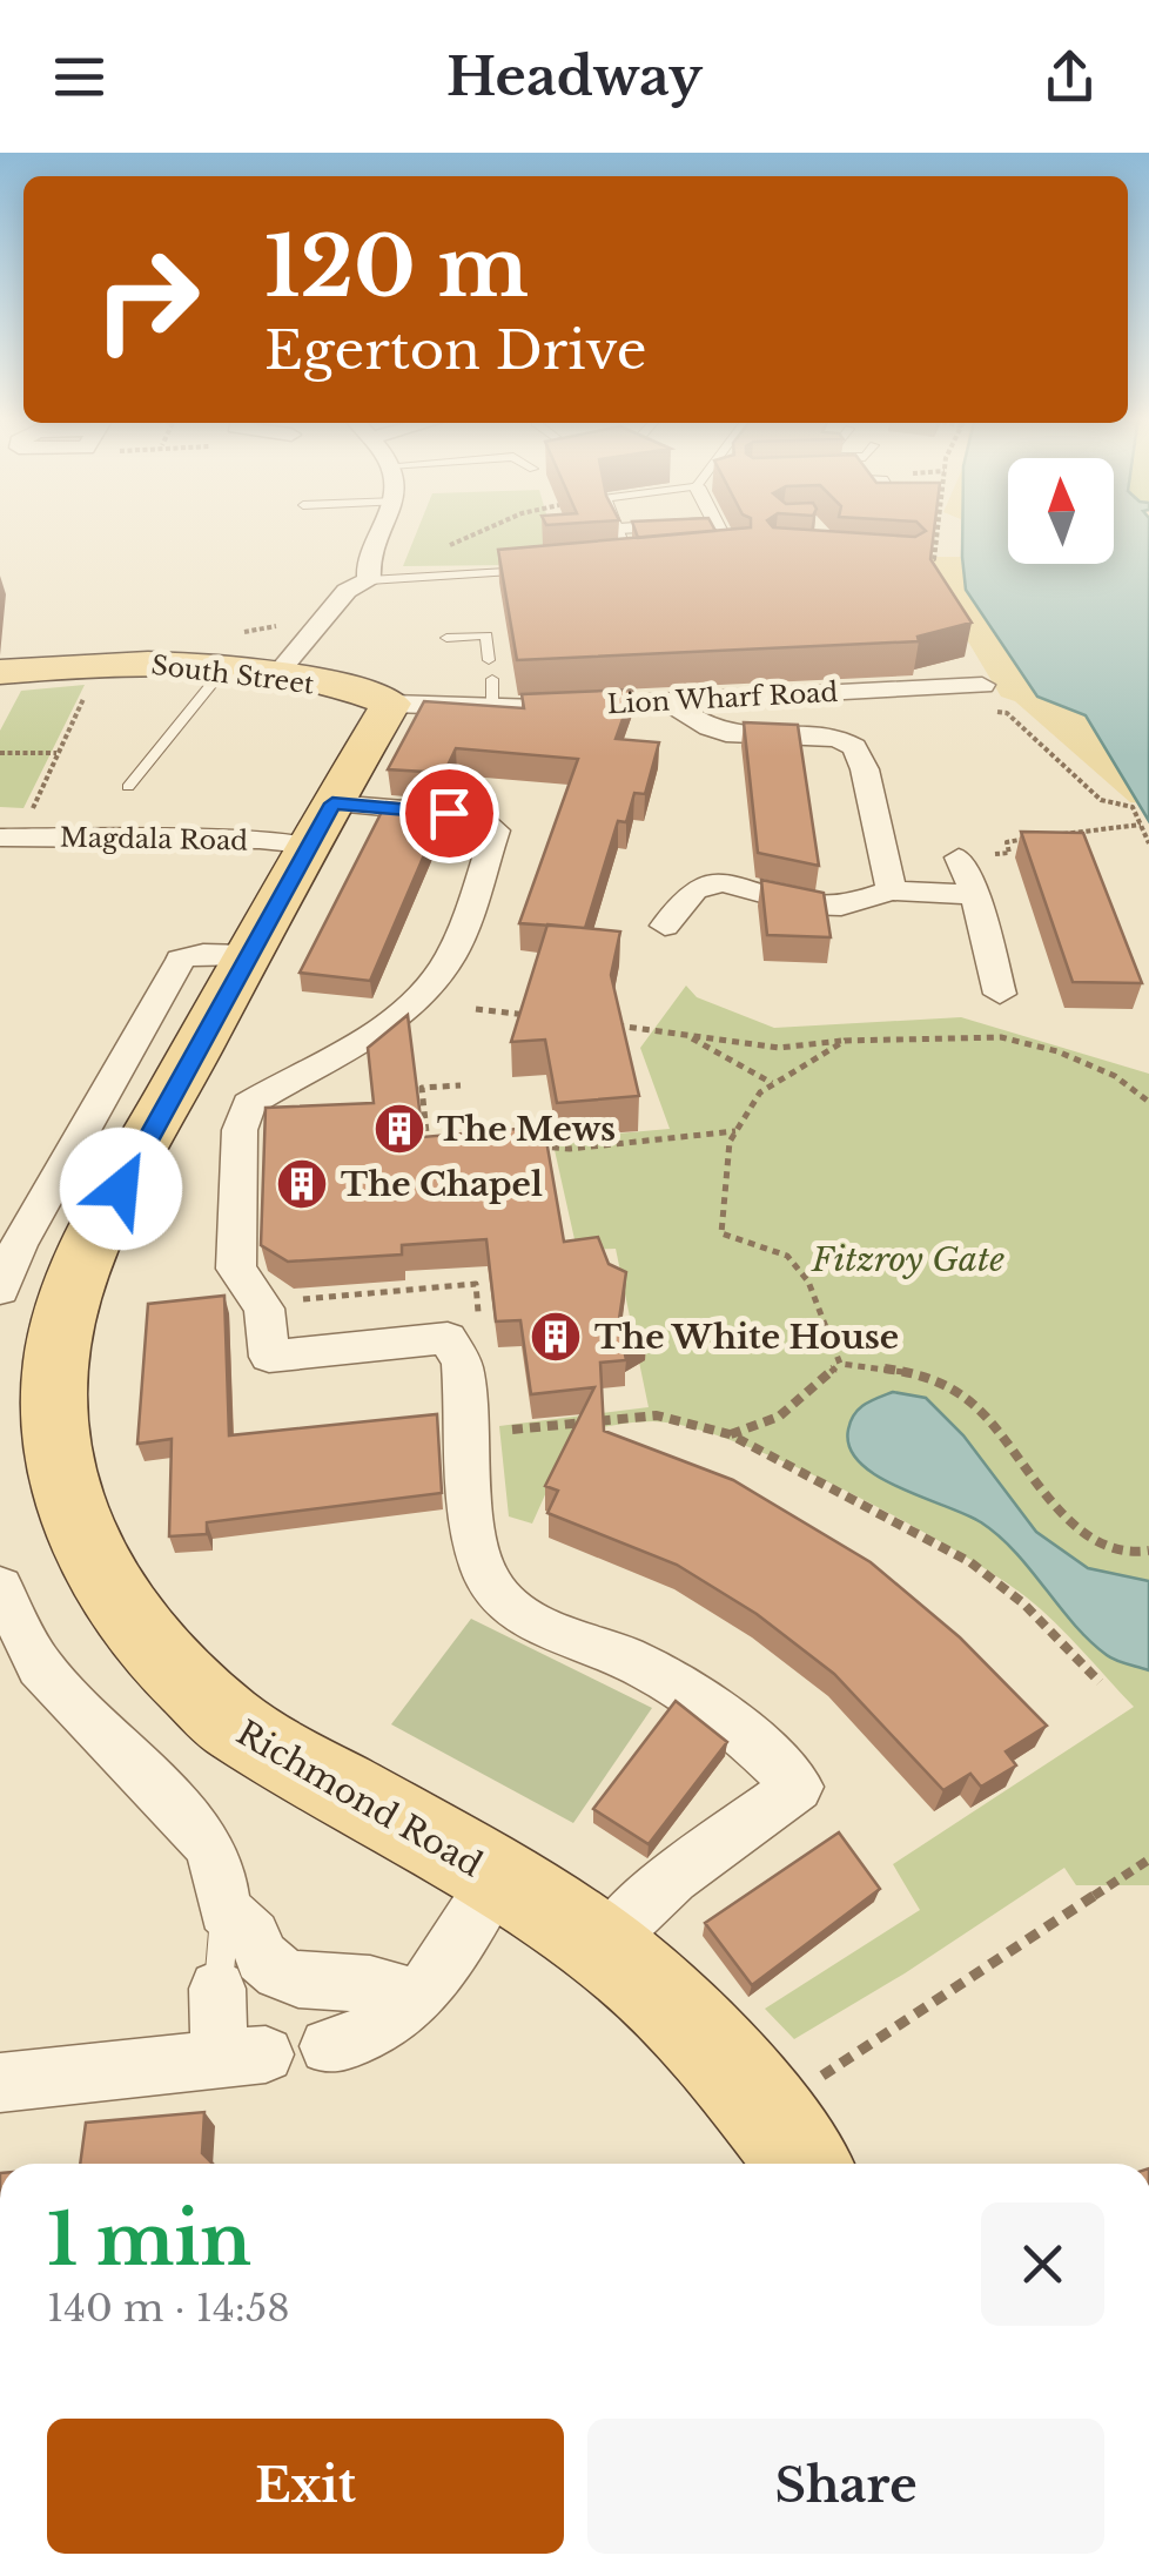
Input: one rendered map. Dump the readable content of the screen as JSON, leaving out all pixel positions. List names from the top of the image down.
{
  "streets": {
    "main road": ["South Street", "Richmond Road"],
    "street": ["Lion Wharf Road", "Magdala Road"]
  },
  "crossings": [
    ["South Street", "Lion Wharf Road"],
    ["South Street", "Richmond Road"],
    ["Lion Wharf Road", "Richmond Road"],
    ["Magdala Road", "Richmond Road"]
  ],
  "parks": ["Fitzroy Gate"],
  "places": {
    "building": ["The Mews", "The Chapel", "The White House"]
  },
  "north": "top",
  "page": {
    "header": "Headway",
    "turn": ["120 m", "Egerton Drive"],
    "heading": ["1 min", "140 m · 14:58"],
    "buttons": ["Exit", "Share"]
  }
}
